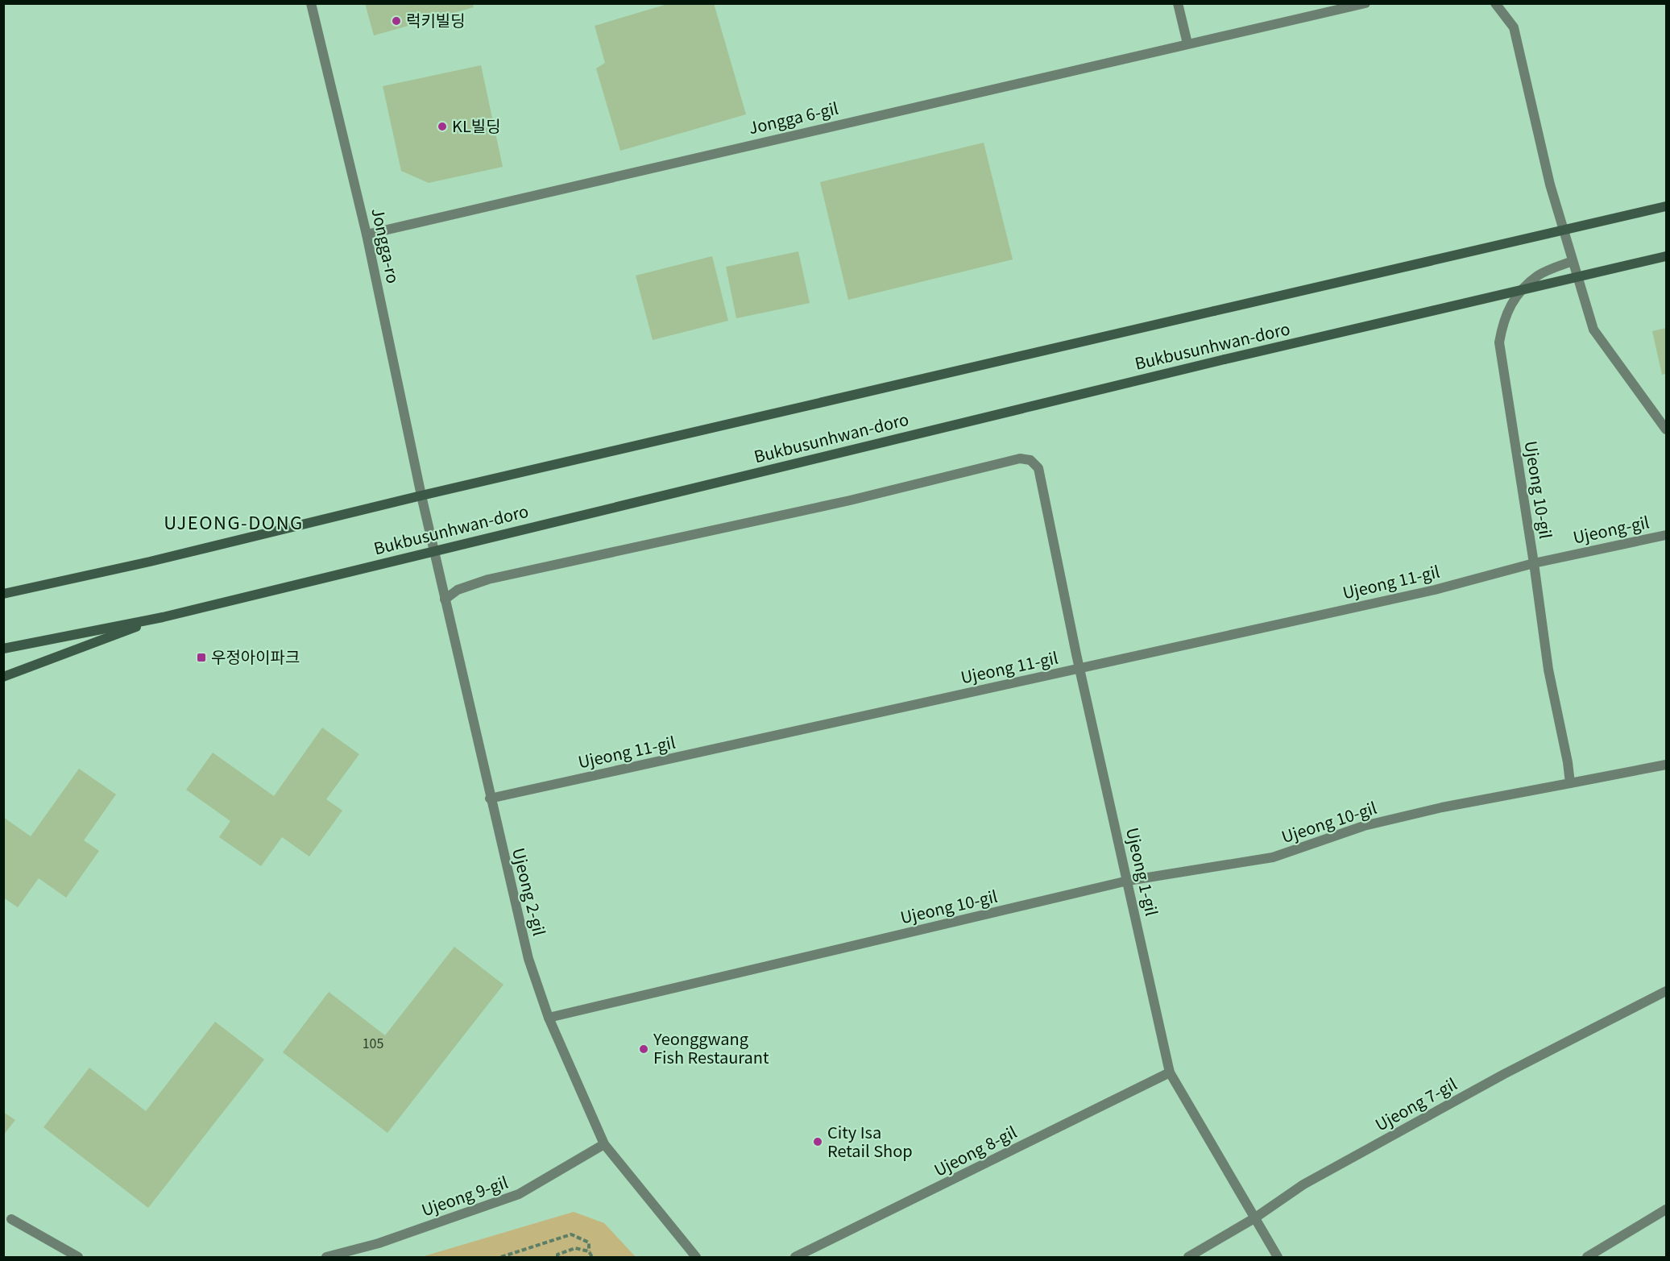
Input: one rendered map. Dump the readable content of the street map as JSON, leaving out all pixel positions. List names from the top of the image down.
{
  "streets": {
    "main road": ["Bukbusunhwan-doro"],
    "street": [
      "Jongga 6-gil",
      "Jongga-ro",
      "Ujeong 10-gil",
      "Ujeong-gil",
      "Ujeong 11-gil",
      "Ujeong 1-gil",
      "Ujeong 2-gil",
      "Ujeong 7-gil",
      "Ujeong 8-gil",
      "Ujeong 9-gil"
    ]
  },
  "crossings": [
    ["Jongga 6-gil", "Jongga-ro"],
    ["Jongga-ro", "Ujeong 2-gil"],
    ["Bukbusunhwan-doro", "Ujeong 2-gil"],
    ["Ujeong 10-gil", "Ujeong-gil"],
    ["Ujeong 10-gil", "Ujeong 11-gil"],
    ["Ujeong 10-gil", "Ujeong 1-gil"],
    ["Ujeong 10-gil", "Ujeong 2-gil"],
    ["Ujeong-gil", "Ujeong 11-gil"],
    ["Ujeong 11-gil", "Ujeong 1-gil"],
    ["Ujeong 11-gil", "Ujeong 2-gil"],
    ["Ujeong 1-gil", "Ujeong 2-gil"],
    ["Ujeong 1-gil", "Ujeong 7-gil"],
    ["Ujeong 1-gil", "Ujeong 8-gil"],
    ["Ujeong 2-gil", "Ujeong 9-gil"]
  ],
  "districts": ["UJEONG-DONG"],
  "places": {
    "other": [
      "럭키빌딩",
      "KL빌딩",
      "Yeonggwang Fish Restaurant",
      "City Isa Retail Shop"
    ],
    "transit": ["우정아이파크"]
  },
  "house_numbers": ["105"]
}
